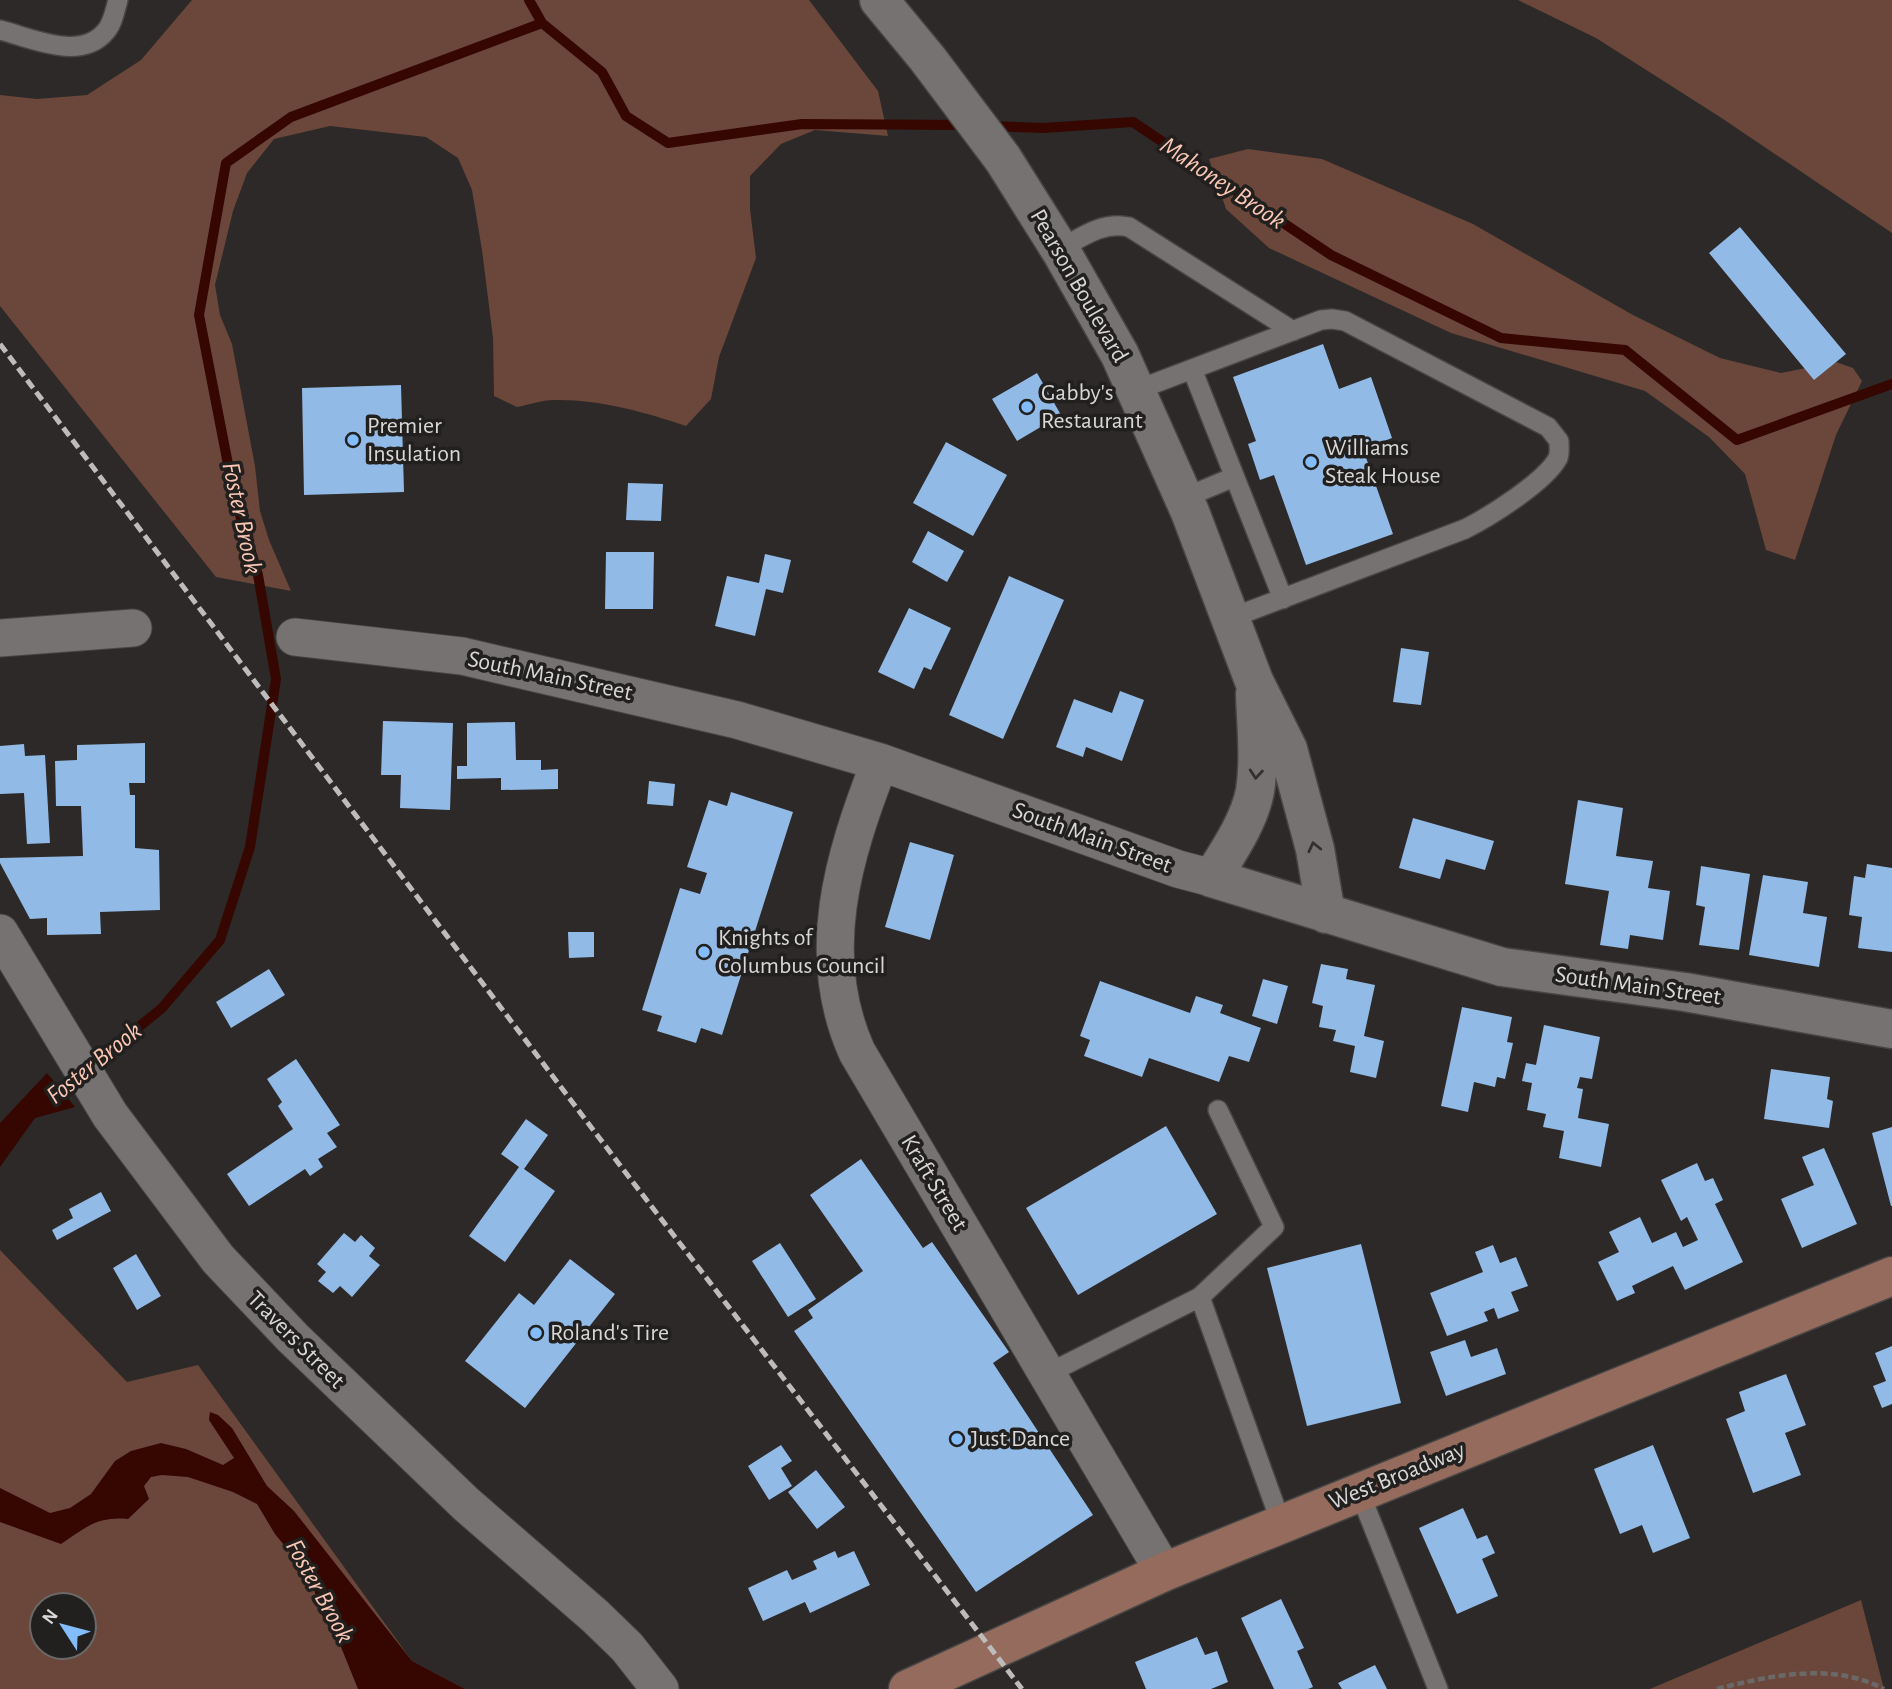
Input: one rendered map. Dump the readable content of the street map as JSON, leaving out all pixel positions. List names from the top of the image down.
{
  "streets": {
    "main road": ["West Broadway"],
    "street": [
      "Pearson Boulevard",
      "South Main Street",
      "Kraft Street",
      "Travers Street"
    ]
  },
  "crossings": [
    ["Pearson Boulevard", "South Main Street"],
    ["South Main Street", "Kraft Street"],
    ["Kraft Street", "West Broadway"]
  ],
  "water": ["Mahoney Brook", "Foster Brook"],
  "places": [
    "Gabby's Restaurant",
    "Premier Insulation",
    "Williams Steak House",
    "Knights of Columbus Council",
    "Roland's Tire",
    "Just Dance"
  ],
  "north": "top left"
}
